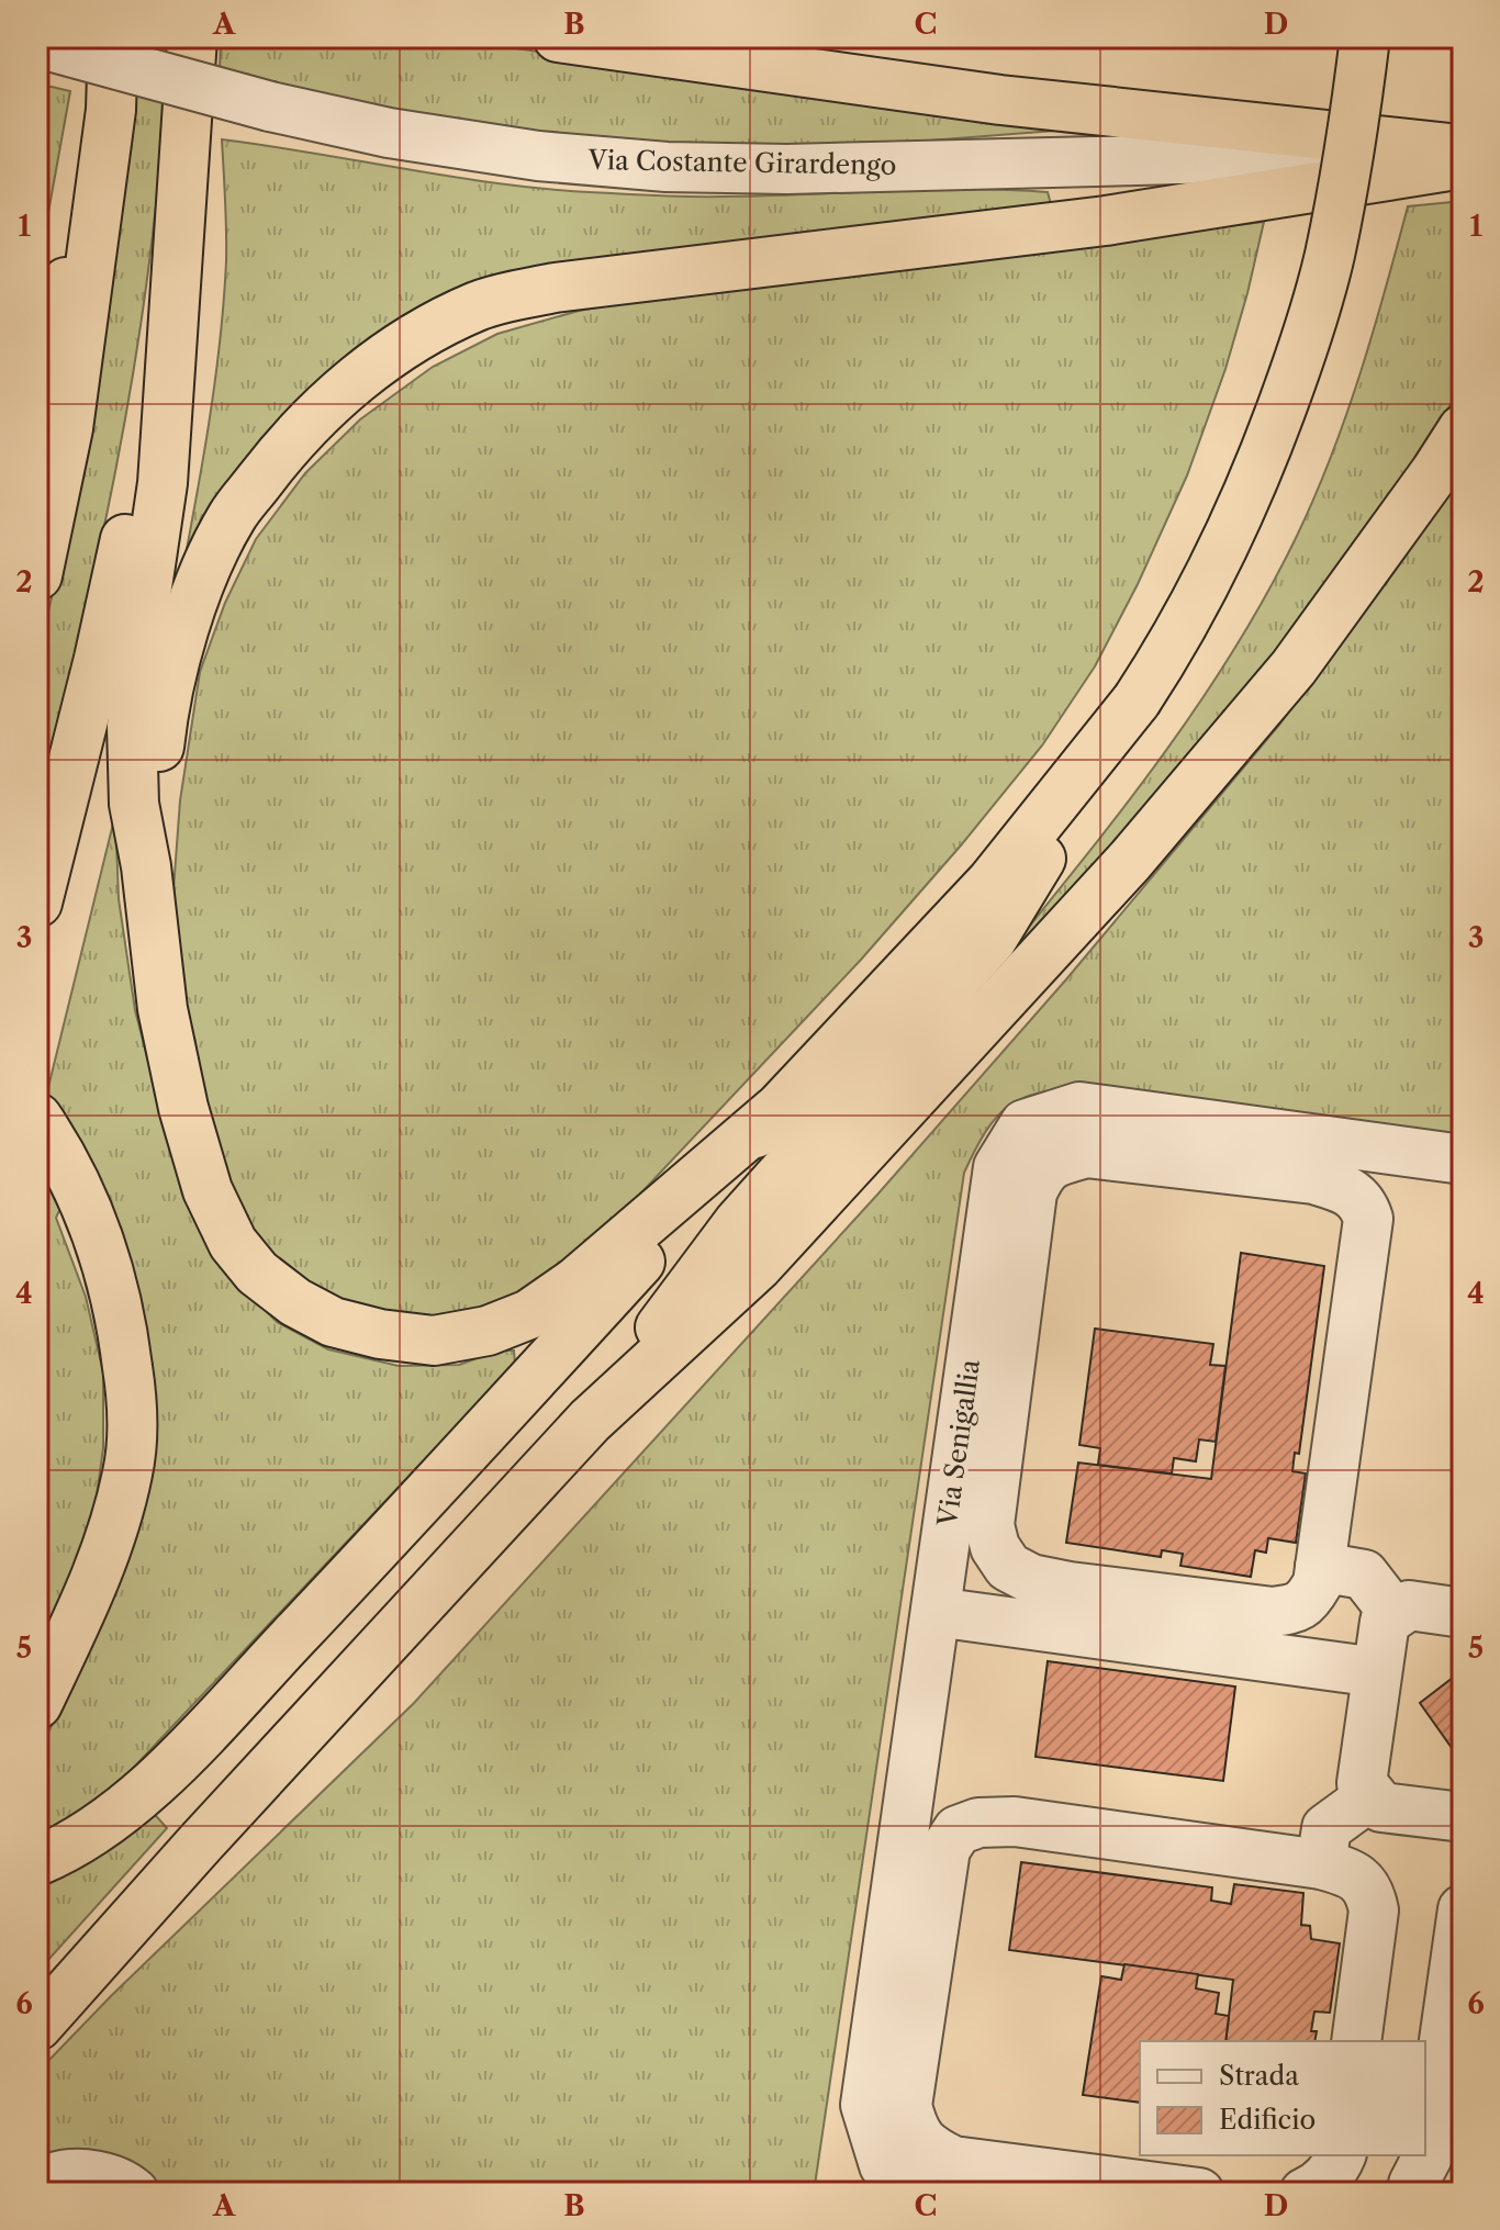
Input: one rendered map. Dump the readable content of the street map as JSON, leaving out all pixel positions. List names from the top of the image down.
{
  "streets": {
    "street": ["Via Costante Girardengo", "Via Senigallia"]
  },
  "legend": ["Strada", "Edificio"],
  "grid": {
    "columns": [
      "A",
      "B",
      "C",
      "D"
    ],
    "rows": [
      "1",
      "2",
      "3",
      "4",
      "5",
      "6"
    ]
  }
}
